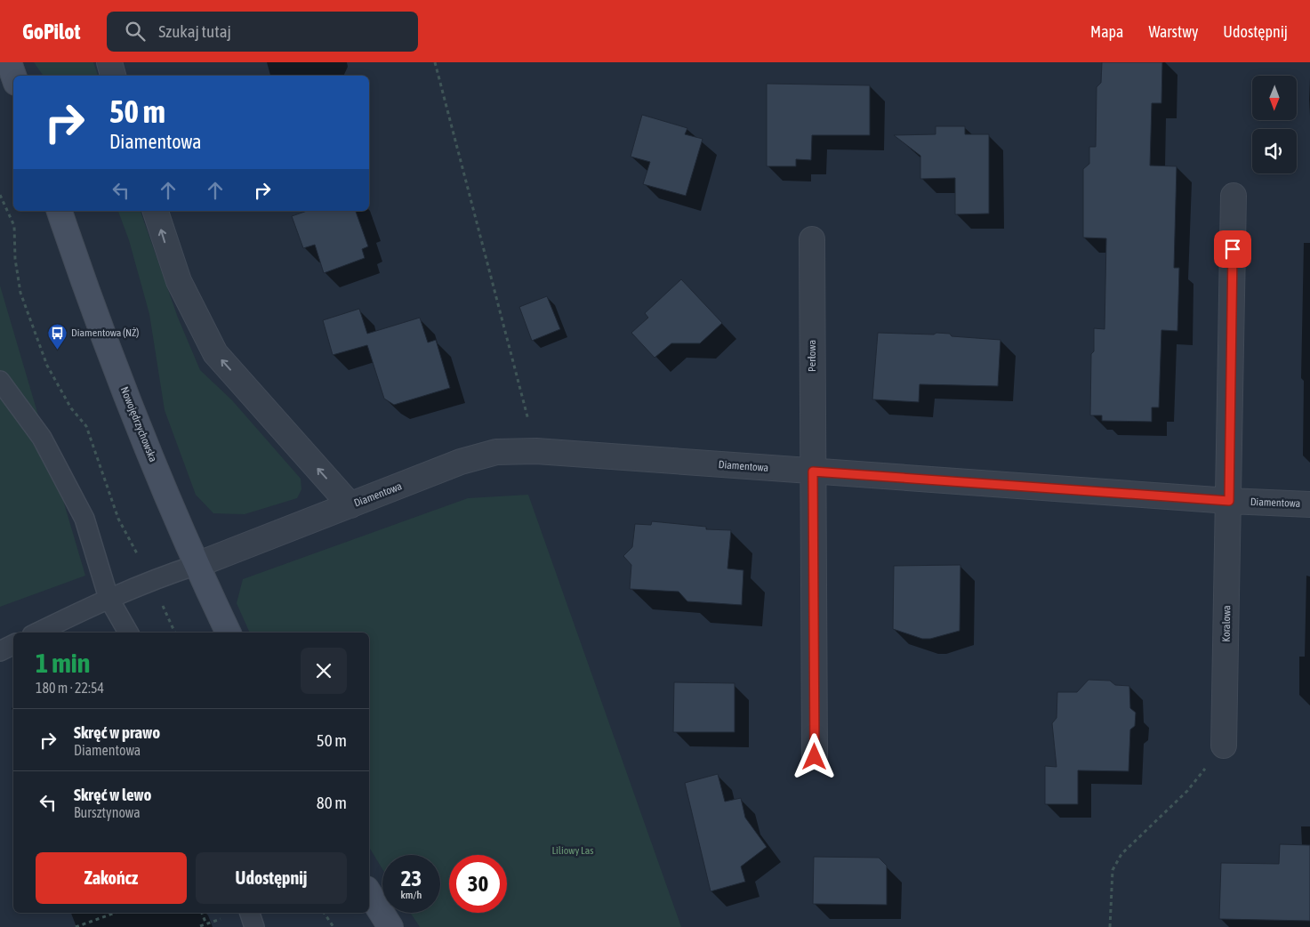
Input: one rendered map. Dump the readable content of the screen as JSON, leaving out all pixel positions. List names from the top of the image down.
{
  "streets": {
    "street": [
      "Perłowa",
      "Nowojędrzychowska",
      "Diamentowa",
      "Koralowa"
    ]
  },
  "crossings": [
    ["Perłowa", "Diamentowa"],
    ["Nowojędrzychowska", "Diamentowa"],
    ["Diamentowa", "Koralowa"]
  ],
  "parks": ["Liliowy Las"],
  "places": {
    "bus stop": ["Diamentowa (NŻ)"]
  },
  "north": "bottom",
  "page": {
    "header": "GoPilot",
    "search": "Szukaj tutaj",
    "nav": ["Mapa", "Warstwy", "Udostępnij"],
    "turn": ["50 m", "Diamentowa"],
    "heading": ["1 min", "180 m · 22:54"],
    "list": [
      {
        "name": "Skręć w prawo",
        "note": "Diamentowa",
        "value": "50 m"
      },
      {
        "name": "Skręć w lewo",
        "note": "Bursztynowa",
        "value": "80 m"
      }
    ],
    "buttons": ["Zakończ", "Udostępnij"],
    "speed": "23 km/h",
    "limit": "30"
  }
}
